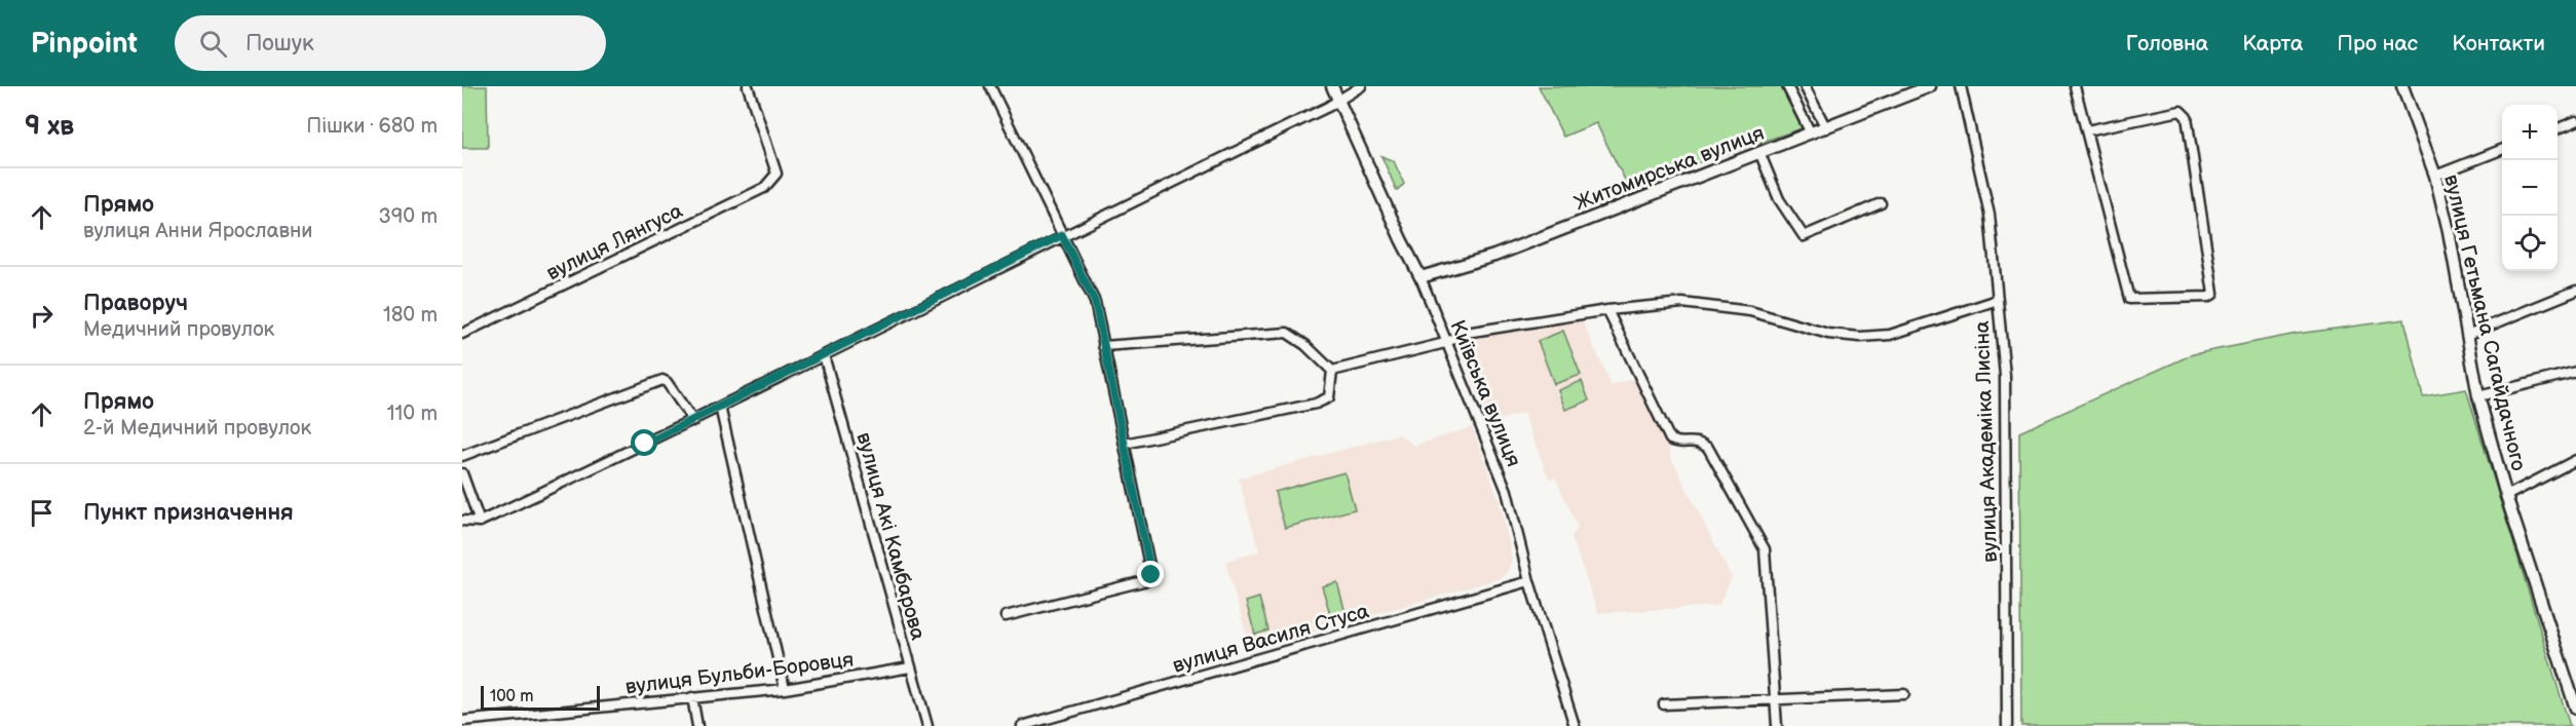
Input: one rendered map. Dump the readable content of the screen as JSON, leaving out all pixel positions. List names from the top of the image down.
{
  "streets": {
    "main road": ["Житомирська вулиця", "вулиця Гетьмана Сагайдачного", "Київська вулиця"],
    "street": [
      "вулиця Лянгуса",
      "вулиця Академіка Лисіна",
      "вулиця Акі Камбарова",
      "вулиця Василя Стуса",
      "вулиця Бульби-Боровця"
    ]
  },
  "crossings": [
    ["Житомирська вулиця", "Київська вулиця"],
    ["Київська вулиця", "вулиця Василя Стуса"],
    ["вулиця Акі Камбарова", "вулиця Бульби-Боровця"]
  ],
  "scale_bar": "100 m",
  "page": {
    "header": "Pinpoint",
    "search": "Пошук",
    "nav": [
      "Головна",
      "Карта",
      "Про нас",
      "Контакти"
    ],
    "heading": ["9 хв", "Пішки · 680 m"],
    "map_buttons": ["+", "−"],
    "list": [
      ["Прямо", "вулиця Анни Ярославни", "390 m"],
      ["Праворуч", "Медичний провулок", "180 m"],
      ["Прямо", "2-й Медичний провулок", "110 m"],
      "Пункт призначення"
    ],
    "scale": "100 m"
  }
}
